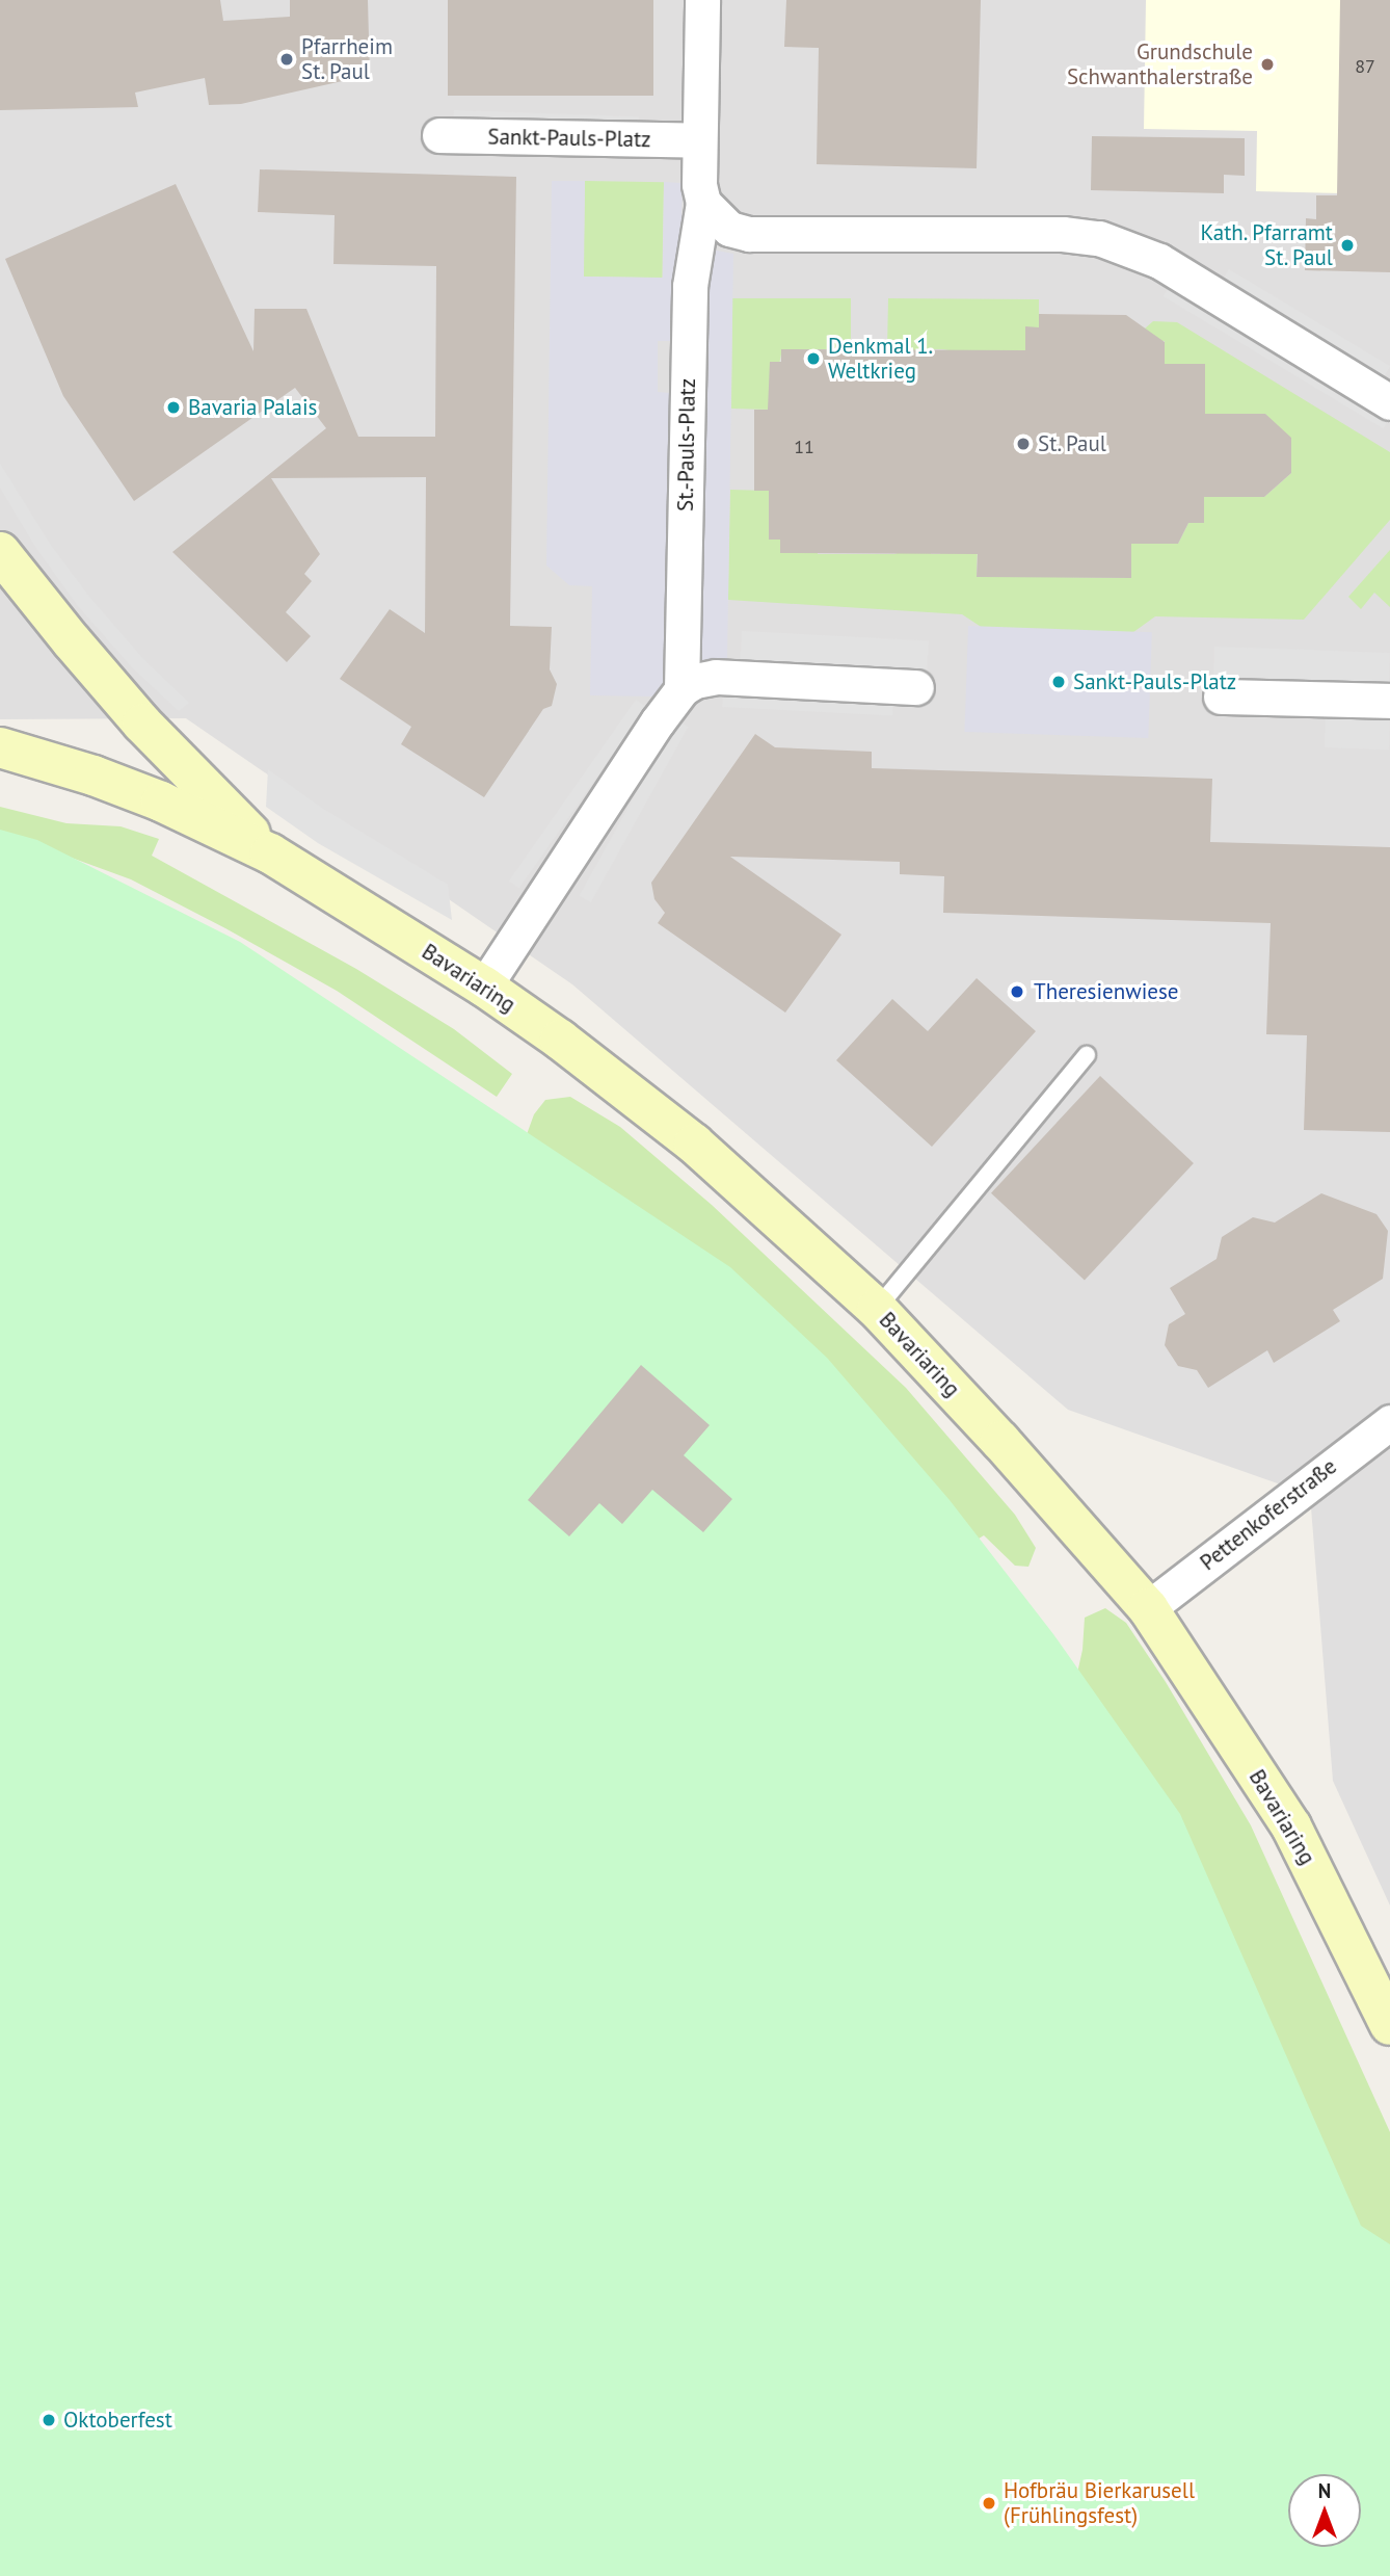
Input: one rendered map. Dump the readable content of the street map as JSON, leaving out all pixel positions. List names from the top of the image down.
{
  "streets": {
    "street": [
      "Sankt-Pauls-Platz",
      "St.-Pauls-Platz",
      "Bavariaring",
      "Pettenkoferstraße"
    ]
  },
  "crossings": [
    ["Sankt-Pauls-Platz", "St.-Pauls-Platz"],
    ["Bavariaring", "Pettenkoferstraße"]
  ],
  "places": [
    "Pfarrheim St. Paul",
    "Grundschule Schwanthalerstraße",
    "Kath. Pfarramt St. Paul",
    "Denkmal 1. Weltkrieg",
    "Bavaria Palais",
    "St. Paul",
    "Sankt-Pauls-Platz",
    "Theresienwiese",
    "Oktoberfest",
    "Hofbräu Bierkarusell (Frühlingsfest)"
  ],
  "house_numbers": ["87", "11"],
  "north": "top"
}
